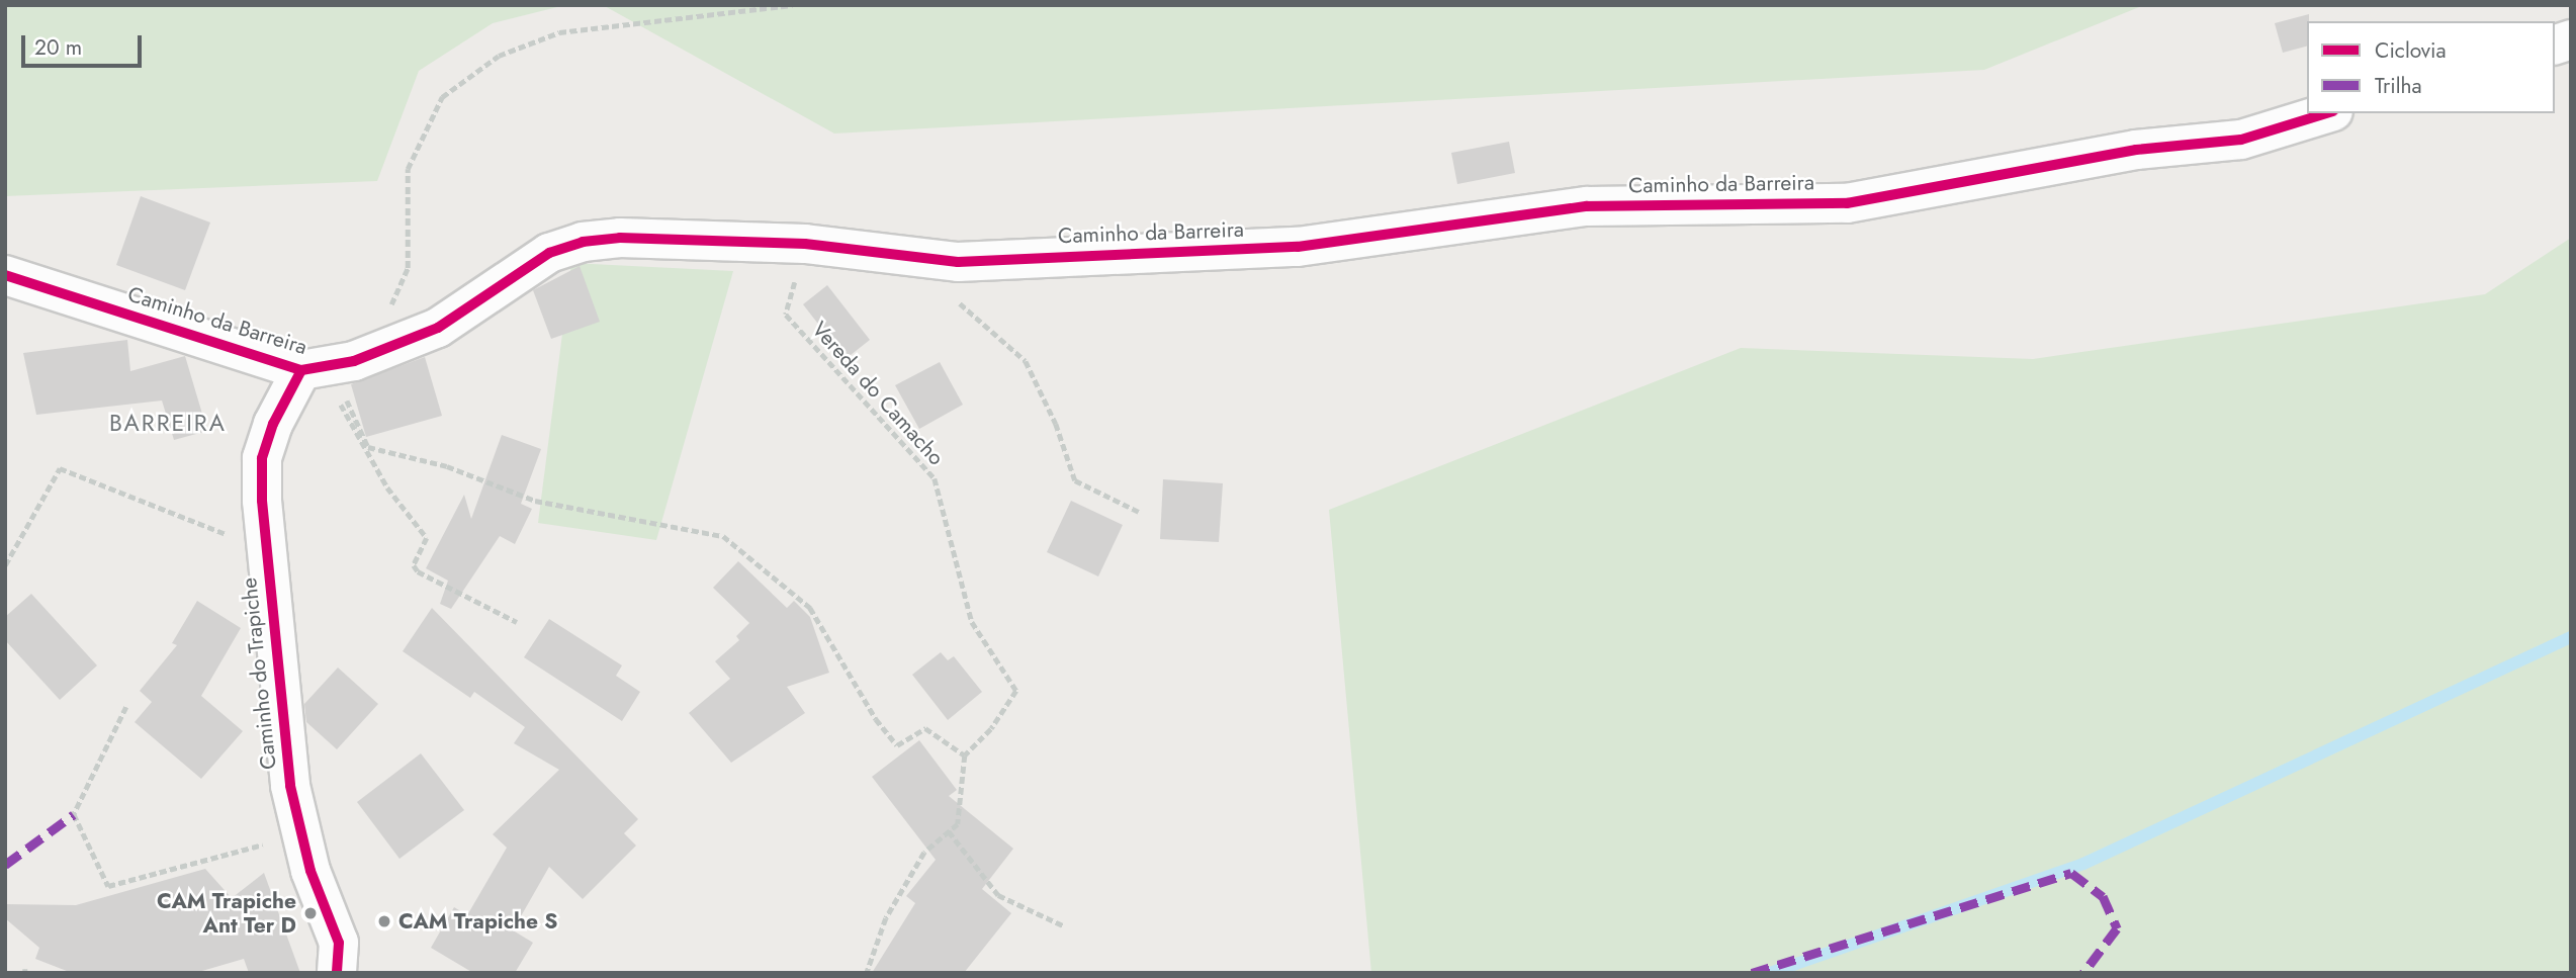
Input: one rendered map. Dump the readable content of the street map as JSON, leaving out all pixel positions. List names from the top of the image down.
{
  "streets": {
    "street": ["Caminho da Barreira", "Caminho do Trapiche"],
    "path": ["Vereda do Camacho"]
  },
  "crossings": [
    ["Caminho da Barreira", "Vereda do Camacho"],
    ["Caminho da Barreira", "Caminho do Trapiche"]
  ],
  "districts": ["BARREIRA"],
  "places": ["CAM Trapiche Ant Ter D", "CAM Trapiche S"],
  "legend": ["Ciclovia", "Trilha"],
  "scale_bar": "20 m"
}
